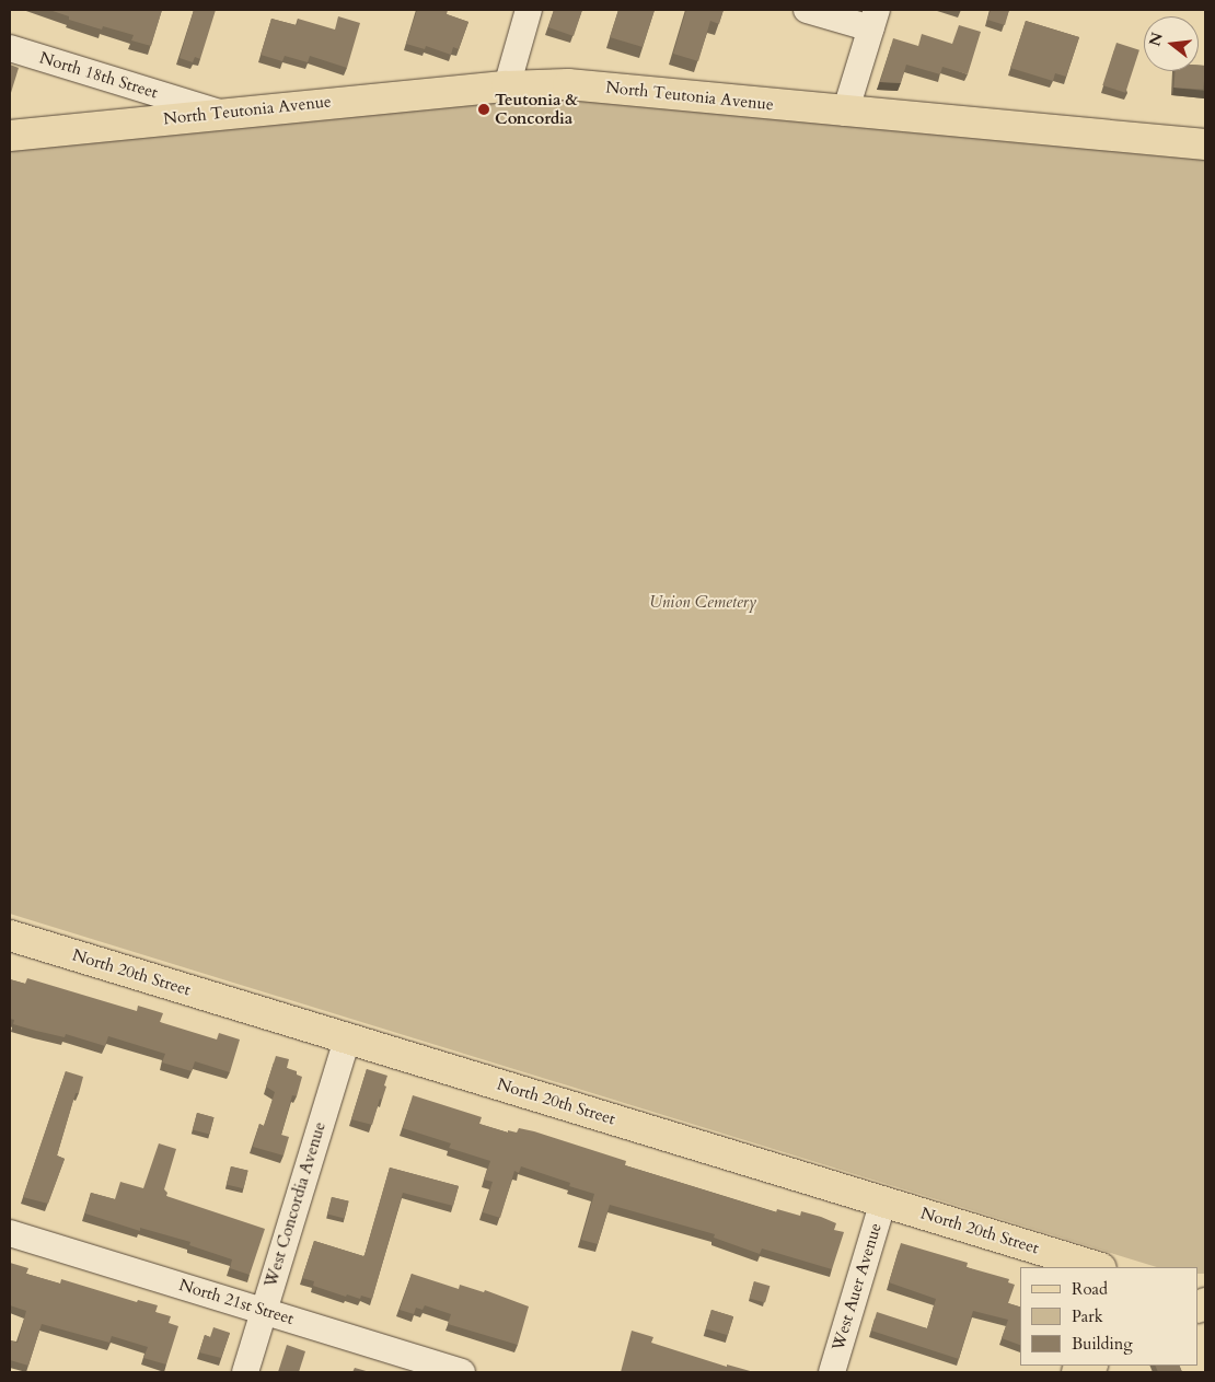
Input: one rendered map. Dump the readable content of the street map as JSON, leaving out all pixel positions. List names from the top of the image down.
{
  "streets": {
    "main road": ["North Teutonia Avenue", "North 20th Street"],
    "street": [
      "North 18th Street",
      "West Concordia Avenue",
      "West Auer Avenue",
      "North 21st Street"
    ]
  },
  "crossings": [
    ["North 18th Street", "North Teutonia Avenue"],
    ["North 20th Street", "West Concordia Avenue"],
    ["North 20th Street", "West Auer Avenue"],
    ["West Concordia Avenue", "North 21st Street"]
  ],
  "parks": ["Union Cemetery"],
  "places": ["Teutonia & Concordia"],
  "legend": ["Road", "Park", "Building"],
  "north": "left"
}
